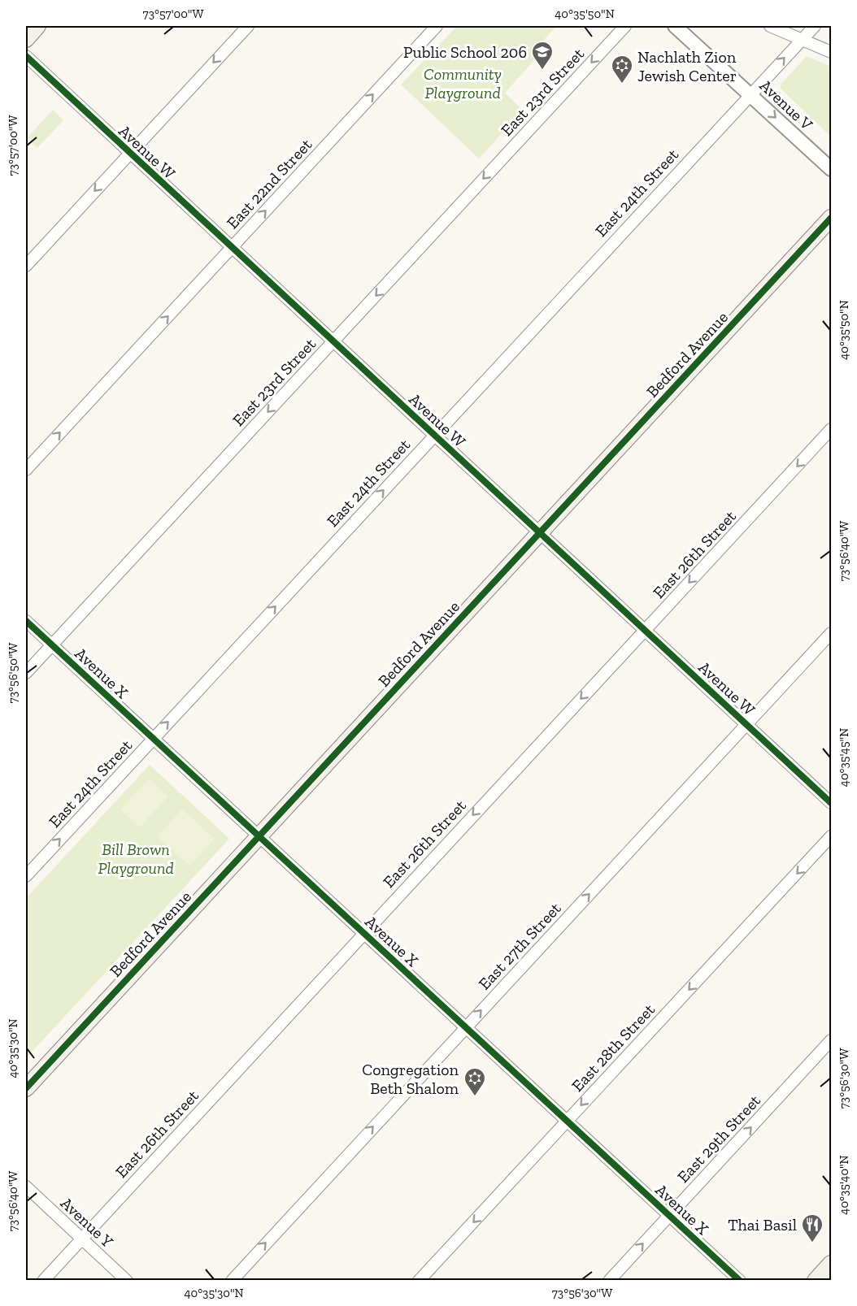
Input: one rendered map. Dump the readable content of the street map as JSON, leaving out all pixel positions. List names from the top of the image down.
{
  "streets": {
    "main road": ["Bedford Avenue"],
    "street": [
      "East 23rd Street",
      "Avenue V",
      "Avenue W",
      "East 22nd Street",
      "East 24th Street",
      "East 26th Street",
      "Avenue X",
      "East 27th Street",
      "East 28th Street",
      "East 29th Street",
      "Avenue Y"
    ]
  },
  "crossings": [
    ["East 23rd Street", "Avenue W"],
    ["East 23rd Street", "Avenue X"],
    ["Avenue V", "East 24th Street"],
    ["Avenue W", "East 22nd Street"],
    ["Avenue W", "East 24th Street"],
    ["Avenue W", "Bedford Avenue"],
    ["Avenue W", "East 26th Street"],
    ["Avenue W", "East 27th Street"],
    ["East 24th Street", "Avenue X"],
    ["Bedford Avenue", "Avenue X"],
    ["East 26th Street", "Avenue X"],
    ["East 26th Street", "Avenue Y"],
    ["Avenue X", "East 27th Street"],
    ["Avenue X", "East 28th Street"],
    ["Avenue X", "East 29th Street"]
  ],
  "one_way": [
    "East 23rd Street",
    "East 22nd Street",
    "East 24th Street",
    "East 26th Street",
    "East 27th Street",
    "East 28th Street",
    "East 29th Street"
  ],
  "parks": ["Community Playground", "Bill Brown Playground"],
  "places": {
    "school or university": ["Public School 206"],
    "synagogue": ["Nachlath Zion Jewish Center", "Congregation Beth Shalom"],
    "restaurant": ["Thai Basil"]
  },
  "coordinates": [
    "73°57'00\"W",
    "40°35'50\"N",
    "73°56'40\"W",
    "73°56'50\"W",
    "40°35'45\"N",
    "40°35'30\"N",
    "73°56'30\"W",
    "40°35'40\"N"
  ]
}
